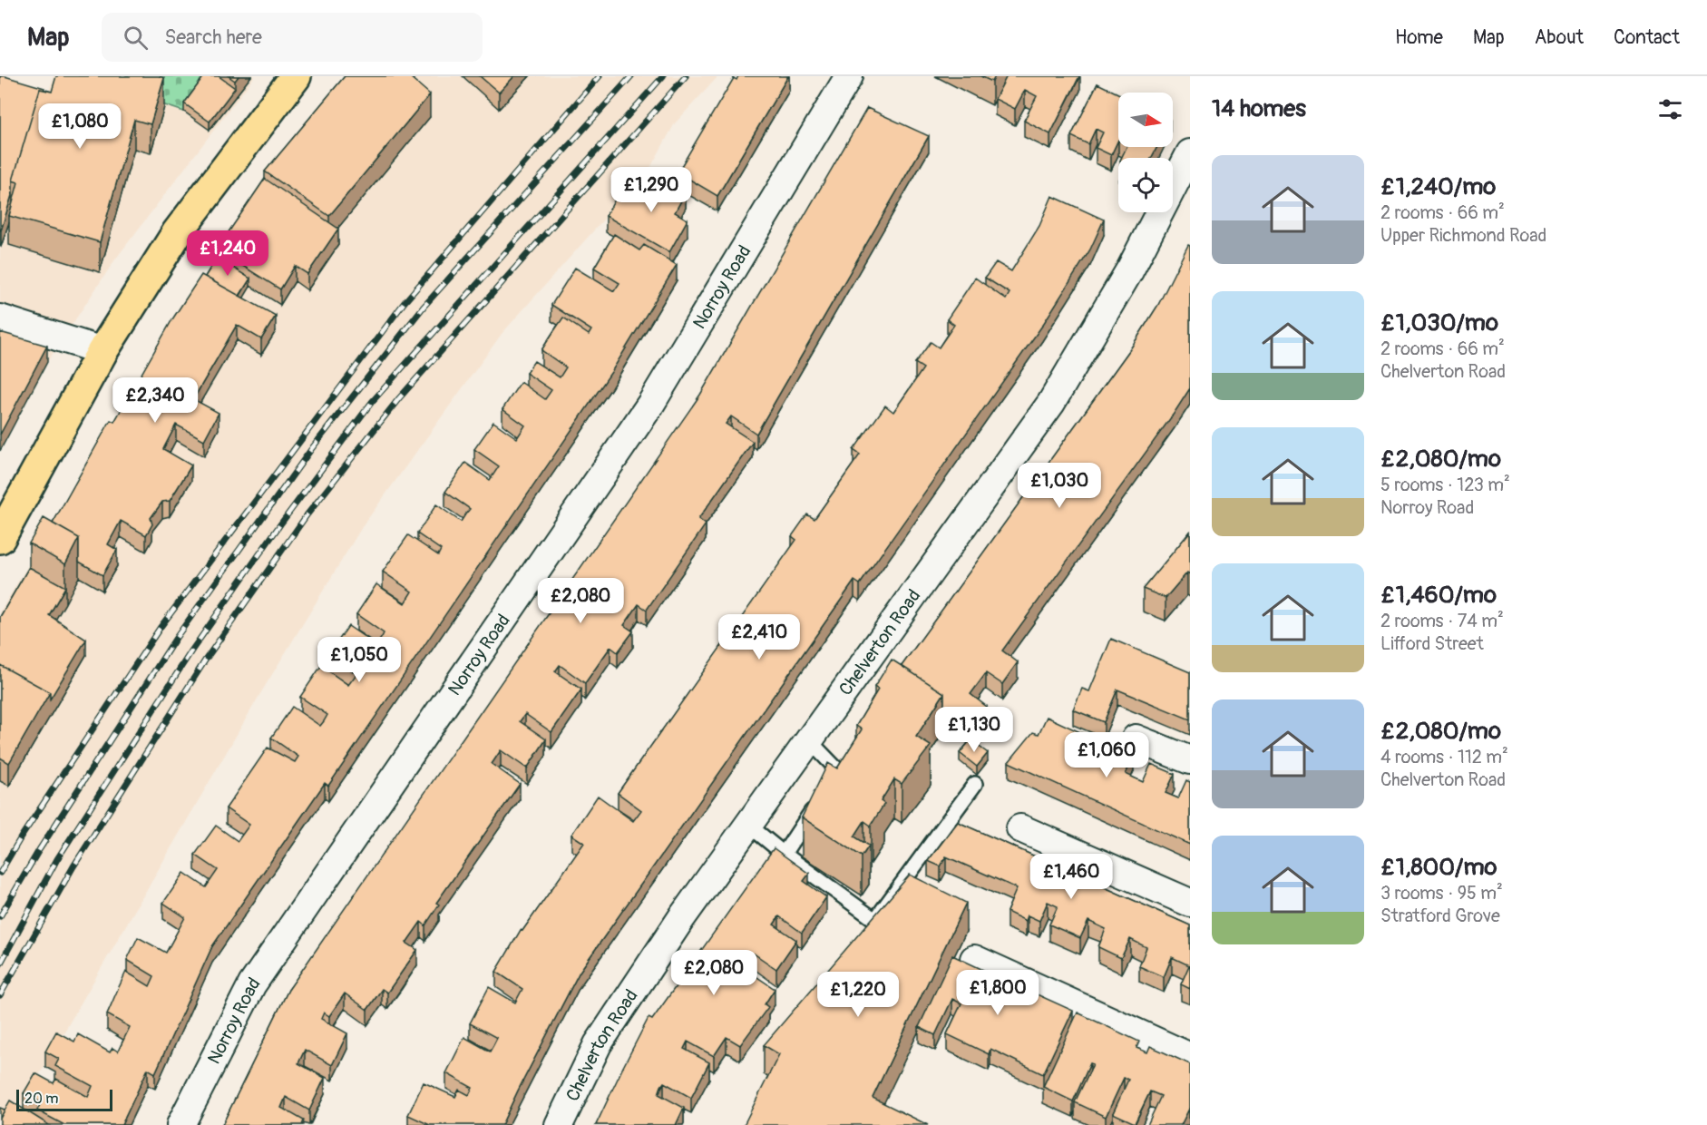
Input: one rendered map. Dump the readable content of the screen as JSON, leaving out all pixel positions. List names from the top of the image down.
{
  "streets": {
    "street": ["Norroy Road", "Chelverton Road"]
  },
  "scale_bar": "20 m",
  "north": "right",
  "page": {
    "header": "Map",
    "search": "Search here",
    "nav": [
      "Home",
      "Map",
      "About",
      "Contact"
    ],
    "heading": "14 homes",
    "price": [
      "£1,080",
      "£1,290",
      "£1,240",
      "£2,340",
      "£1,030",
      "£2,080",
      "£2,410",
      "£1,050",
      "£1,130",
      "£1,060",
      "£1,460",
      "£2,080",
      "£1,800",
      "£1,220"
    ],
    "list": [
      {
        "name": "£1,240/mo",
        "note": "2 rooms · 66 m² · Upper Richmond Road"
      },
      {
        "name": "£1,030/mo",
        "note": "2 rooms · 66 m² · Chelverton Road"
      },
      {
        "name": "£2,080/mo",
        "note": "5 rooms · 123 m² · Norroy Road"
      },
      {
        "name": "£1,460/mo",
        "note": "2 rooms · 74 m² · Lifford Street"
      },
      {
        "name": "£2,080/mo",
        "note": "4 rooms · 112 m² · Chelverton Road"
      },
      {
        "name": "£1,800/mo",
        "note": "3 rooms · 95 m² · Stratford Grove"
      }
    ],
    "scale": "20 m"
  }
}
